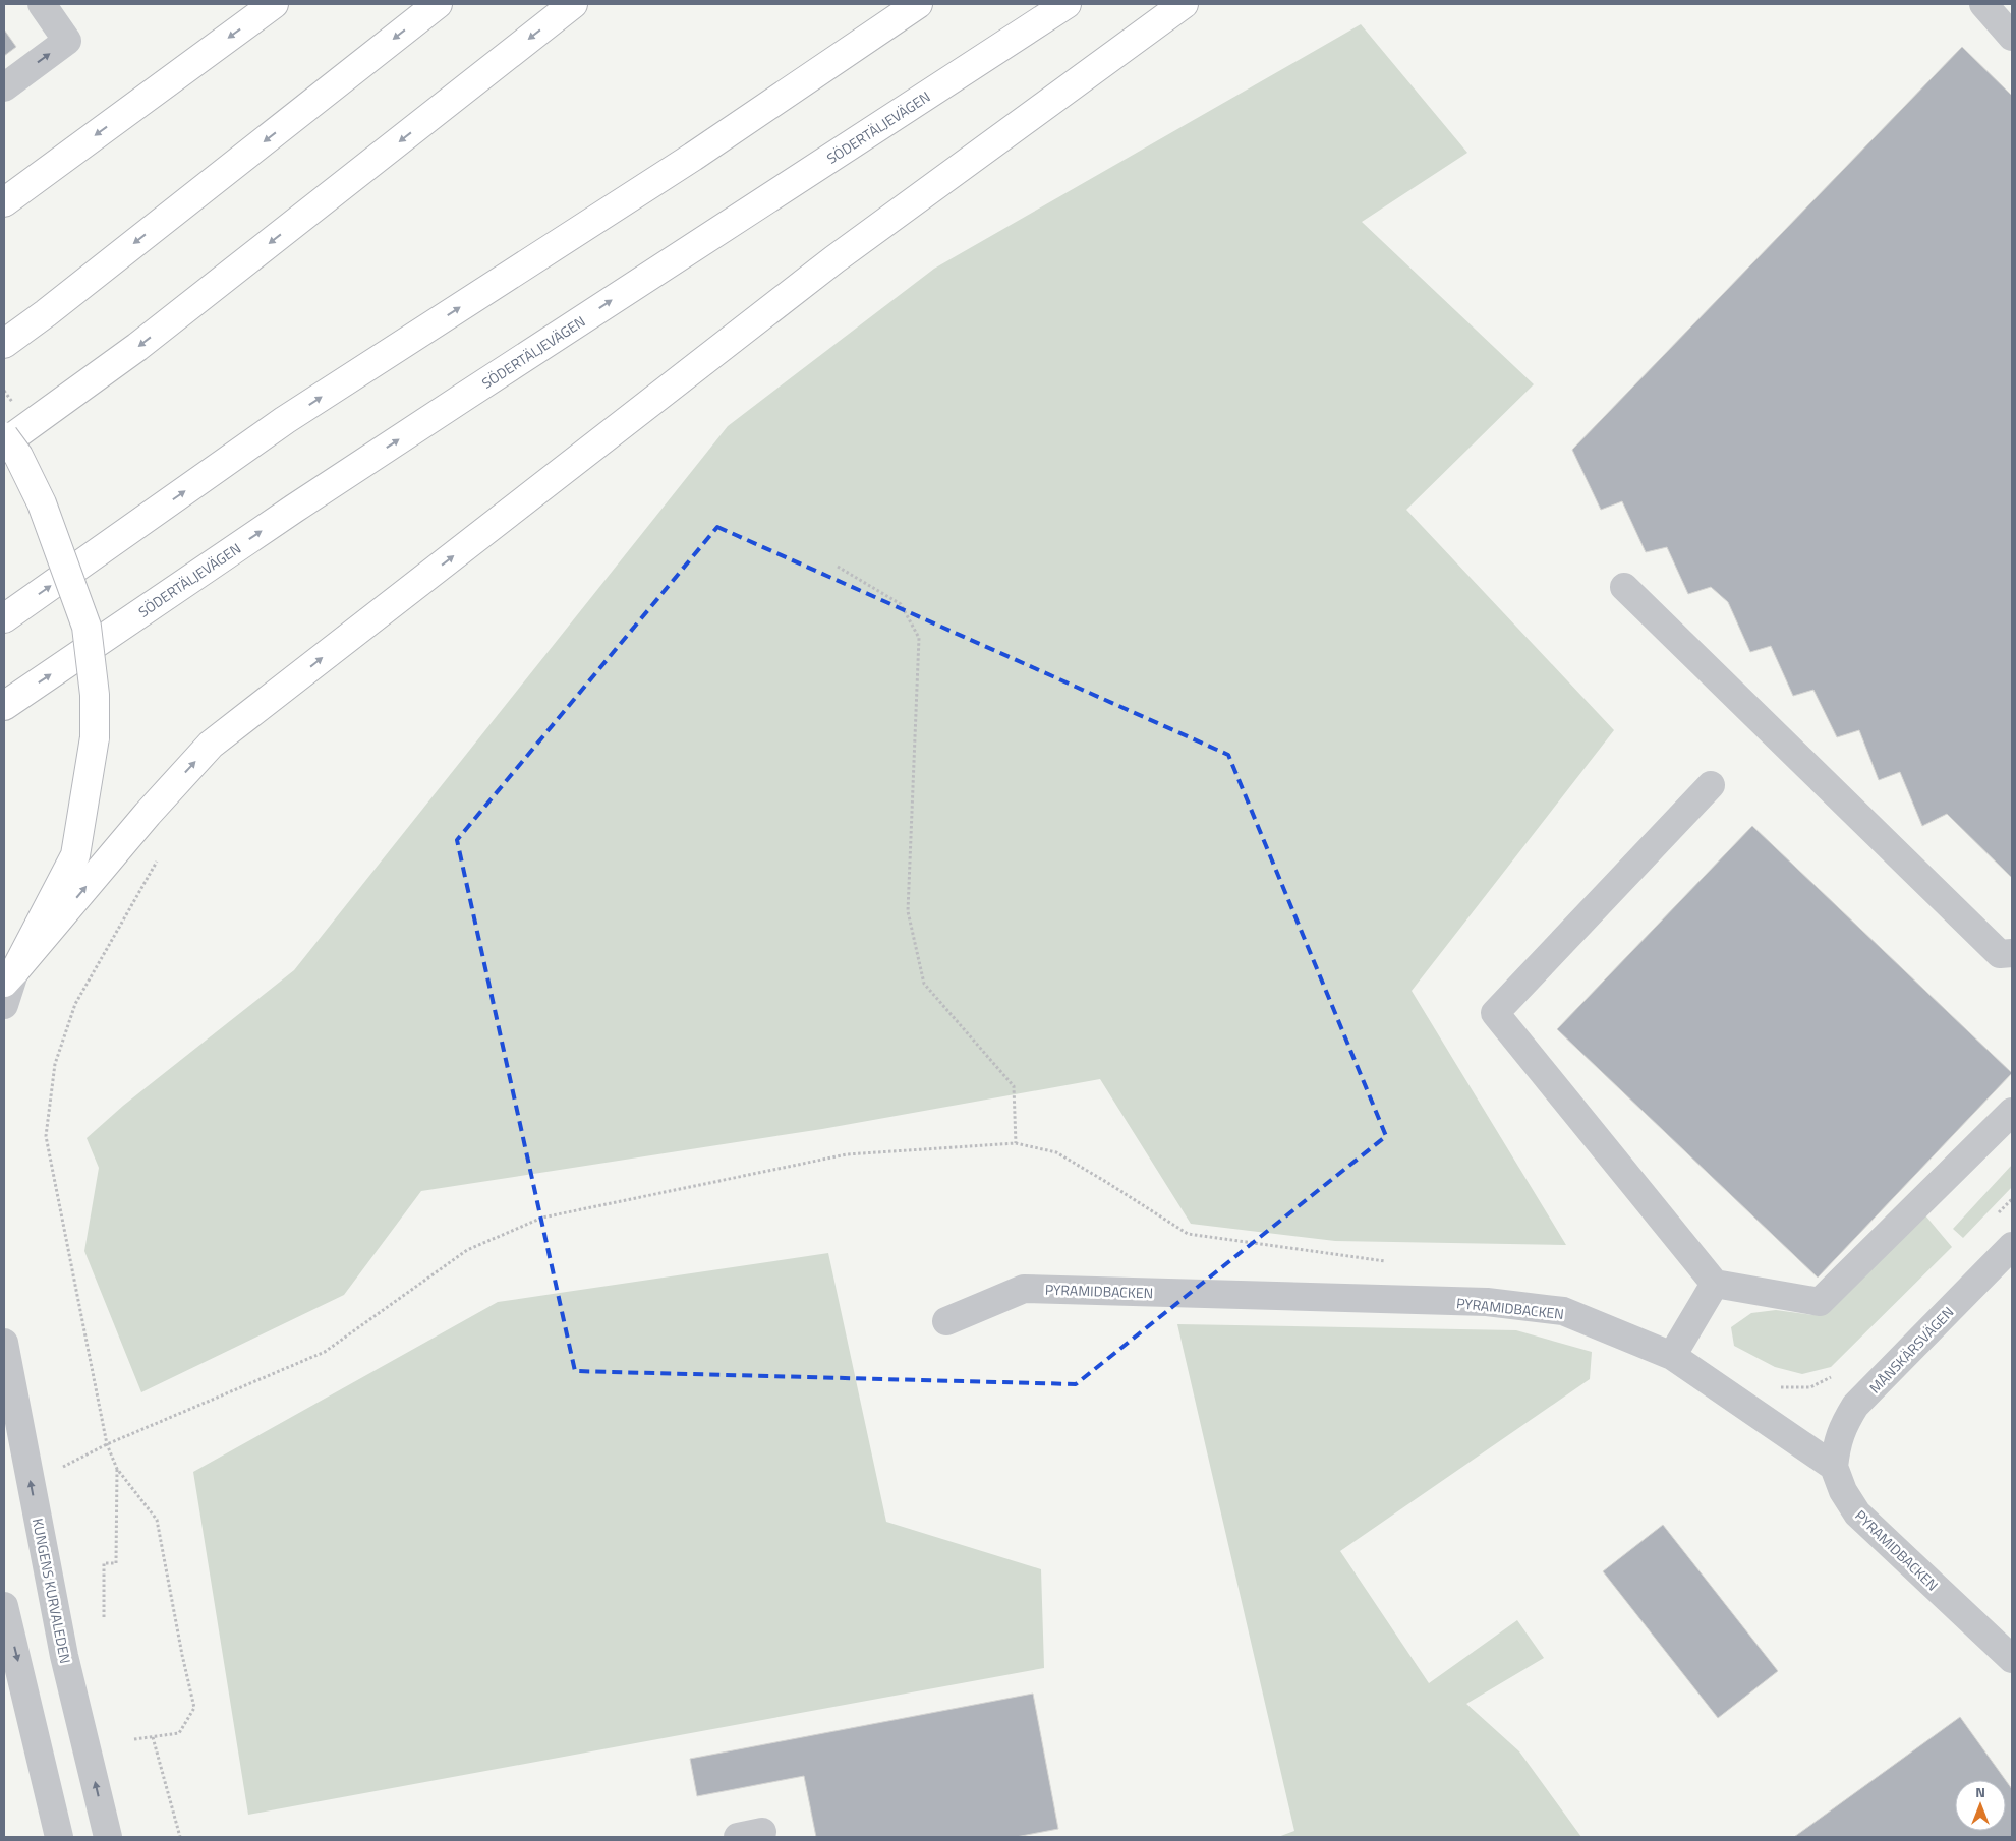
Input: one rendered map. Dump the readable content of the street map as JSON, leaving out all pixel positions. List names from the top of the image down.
{
  "streets": {
    "main road": ["SÖDERTÄLJEVÄGEN"],
    "street": ["PYRAMIDBACKEN", "MÅNSKÄRSVÄGEN", "KUNGENS KURVALEDEN"]
  },
  "crossings": [
    ["PYRAMIDBACKEN", "MÅNSKÄRSVÄGEN"]
  ],
  "north": "top"
}
